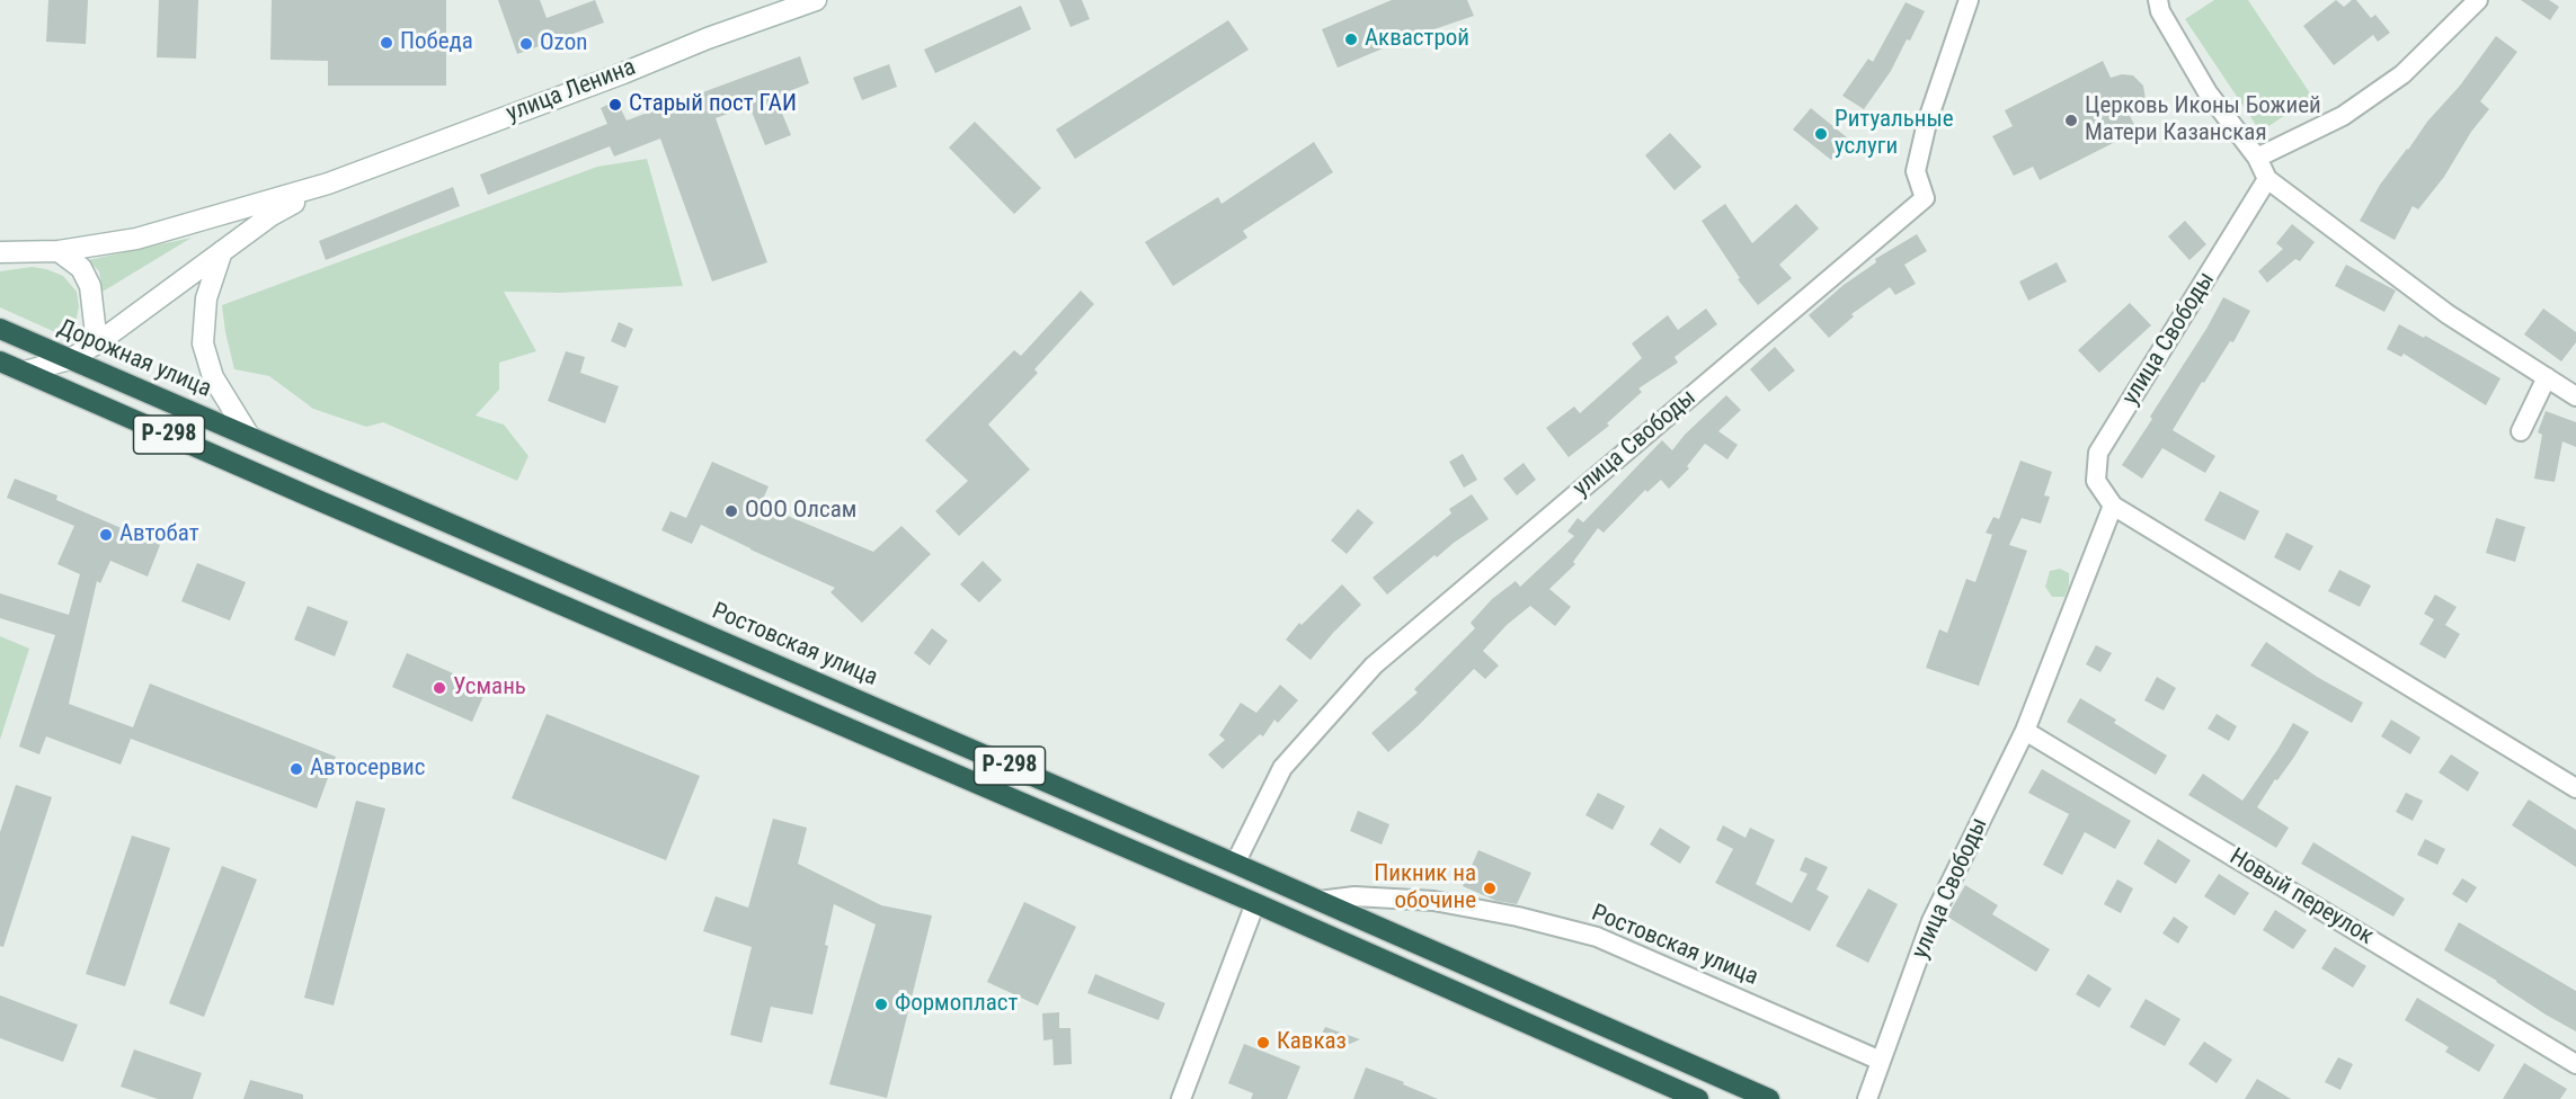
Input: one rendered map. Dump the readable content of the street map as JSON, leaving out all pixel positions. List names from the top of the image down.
{
  "streets": {
    "highway": ["Дорожная улица", "Р-298", "Ростовская улица"],
    "main road": ["улица Ленина"],
    "street": ["улица Свободы", "Новый переулок"]
  },
  "crossings": [
    ["улица Свободы", "Ростовская улица"],
    ["улица Свободы", "Новый переулок"],
    ["Дорожная улица", "Ростовская улица"]
  ],
  "places": [
    "Аквастрой",
    "Победа",
    "Ozon",
    "Старый пост ГАИ",
    "Церковь Иконы Божией Матери Казанская",
    "Ритуальные услуги",
    "ООО Олсам",
    "Автобат",
    "Усмань",
    "Автосервис",
    "Пикник на обочине",
    "Формопласт",
    "Кавказ"
  ]
}
